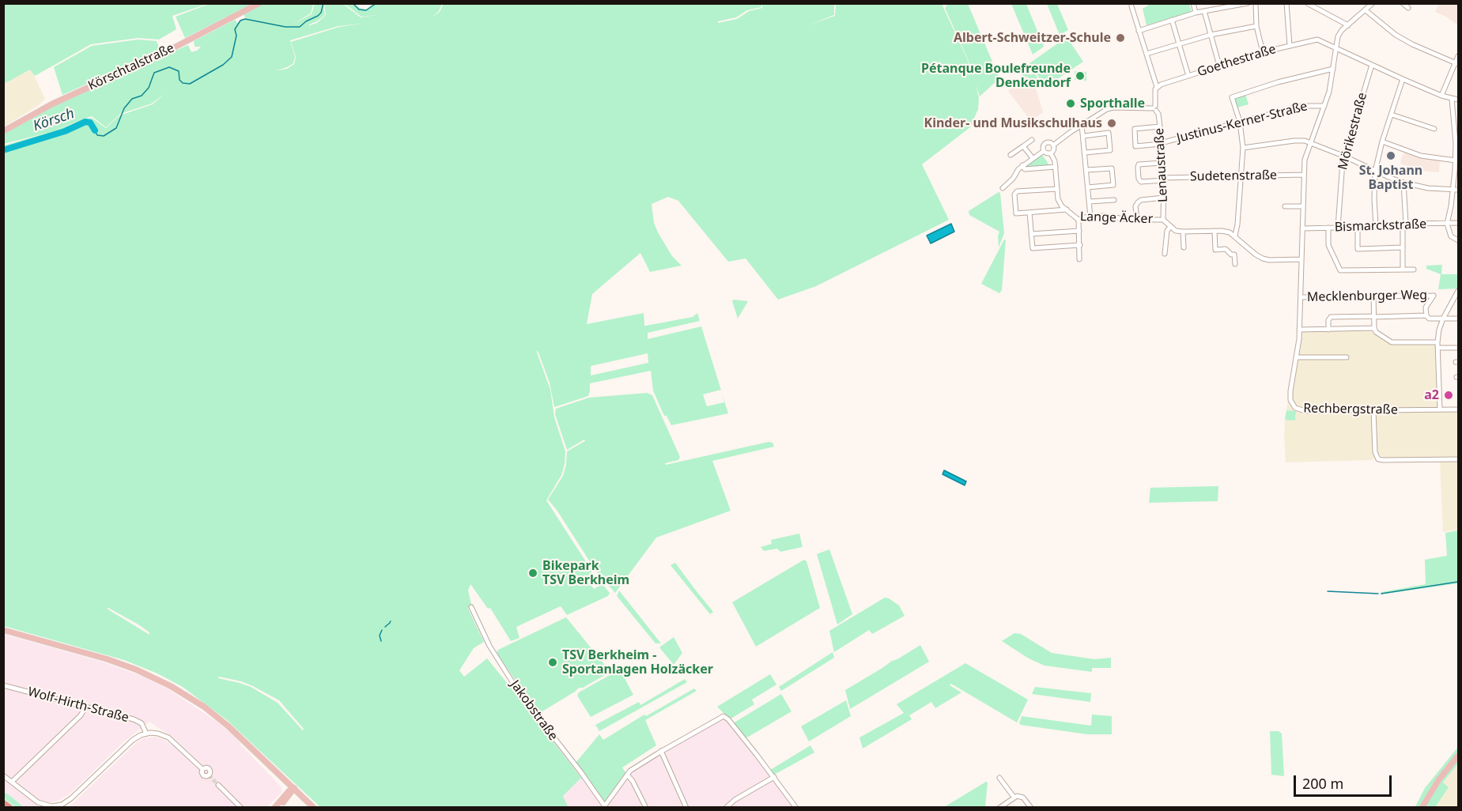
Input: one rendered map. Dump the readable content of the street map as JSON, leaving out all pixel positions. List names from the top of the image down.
{
  "streets": {
    "main road": ["Körschtalstraße"],
    "street": [
      "Goethestraße",
      "Justinus-Kerner-Straße",
      "Mörikestraße",
      "Lenaustraße",
      "Sudetenstraße",
      "Lange Äcker",
      "Bismarckstraße",
      "Mecklenburger Weg",
      "Rechbergstraße",
      "Wolf-Hirth-Straße",
      "Jakobstraße"
    ]
  },
  "crossings": [
    ["Goethestraße", "Mörikestraße"],
    ["Goethestraße", "Rechbergstraße"],
    ["Justinus-Kerner-Straße", "Lenaustraße"],
    ["Justinus-Kerner-Straße", "Rechbergstraße"],
    ["Mörikestraße", "Bismarckstraße"],
    ["Lenaustraße", "Sudetenstraße"],
    ["Lenaustraße", "Lange Äcker"],
    ["Sudetenstraße", "Rechbergstraße"],
    ["Lange Äcker", "Rechbergstraße"],
    ["Bismarckstraße", "Rechbergstraße"],
    ["Mecklenburger Weg", "Rechbergstraße"]
  ],
  "water": ["Körsch"],
  "places": [
    "Albert-Schweitzer-Schule",
    "Pétanque Boulefreunde Denkendorf",
    "Sporthalle",
    "Kinder- und Musikschulhaus",
    "St. Johann Baptist",
    "a2",
    "Bikepark TSV Berkheim",
    "TSV Berkheim - Sportanlagen Holzäcker"
  ],
  "scale_bar": "200 m"
}
